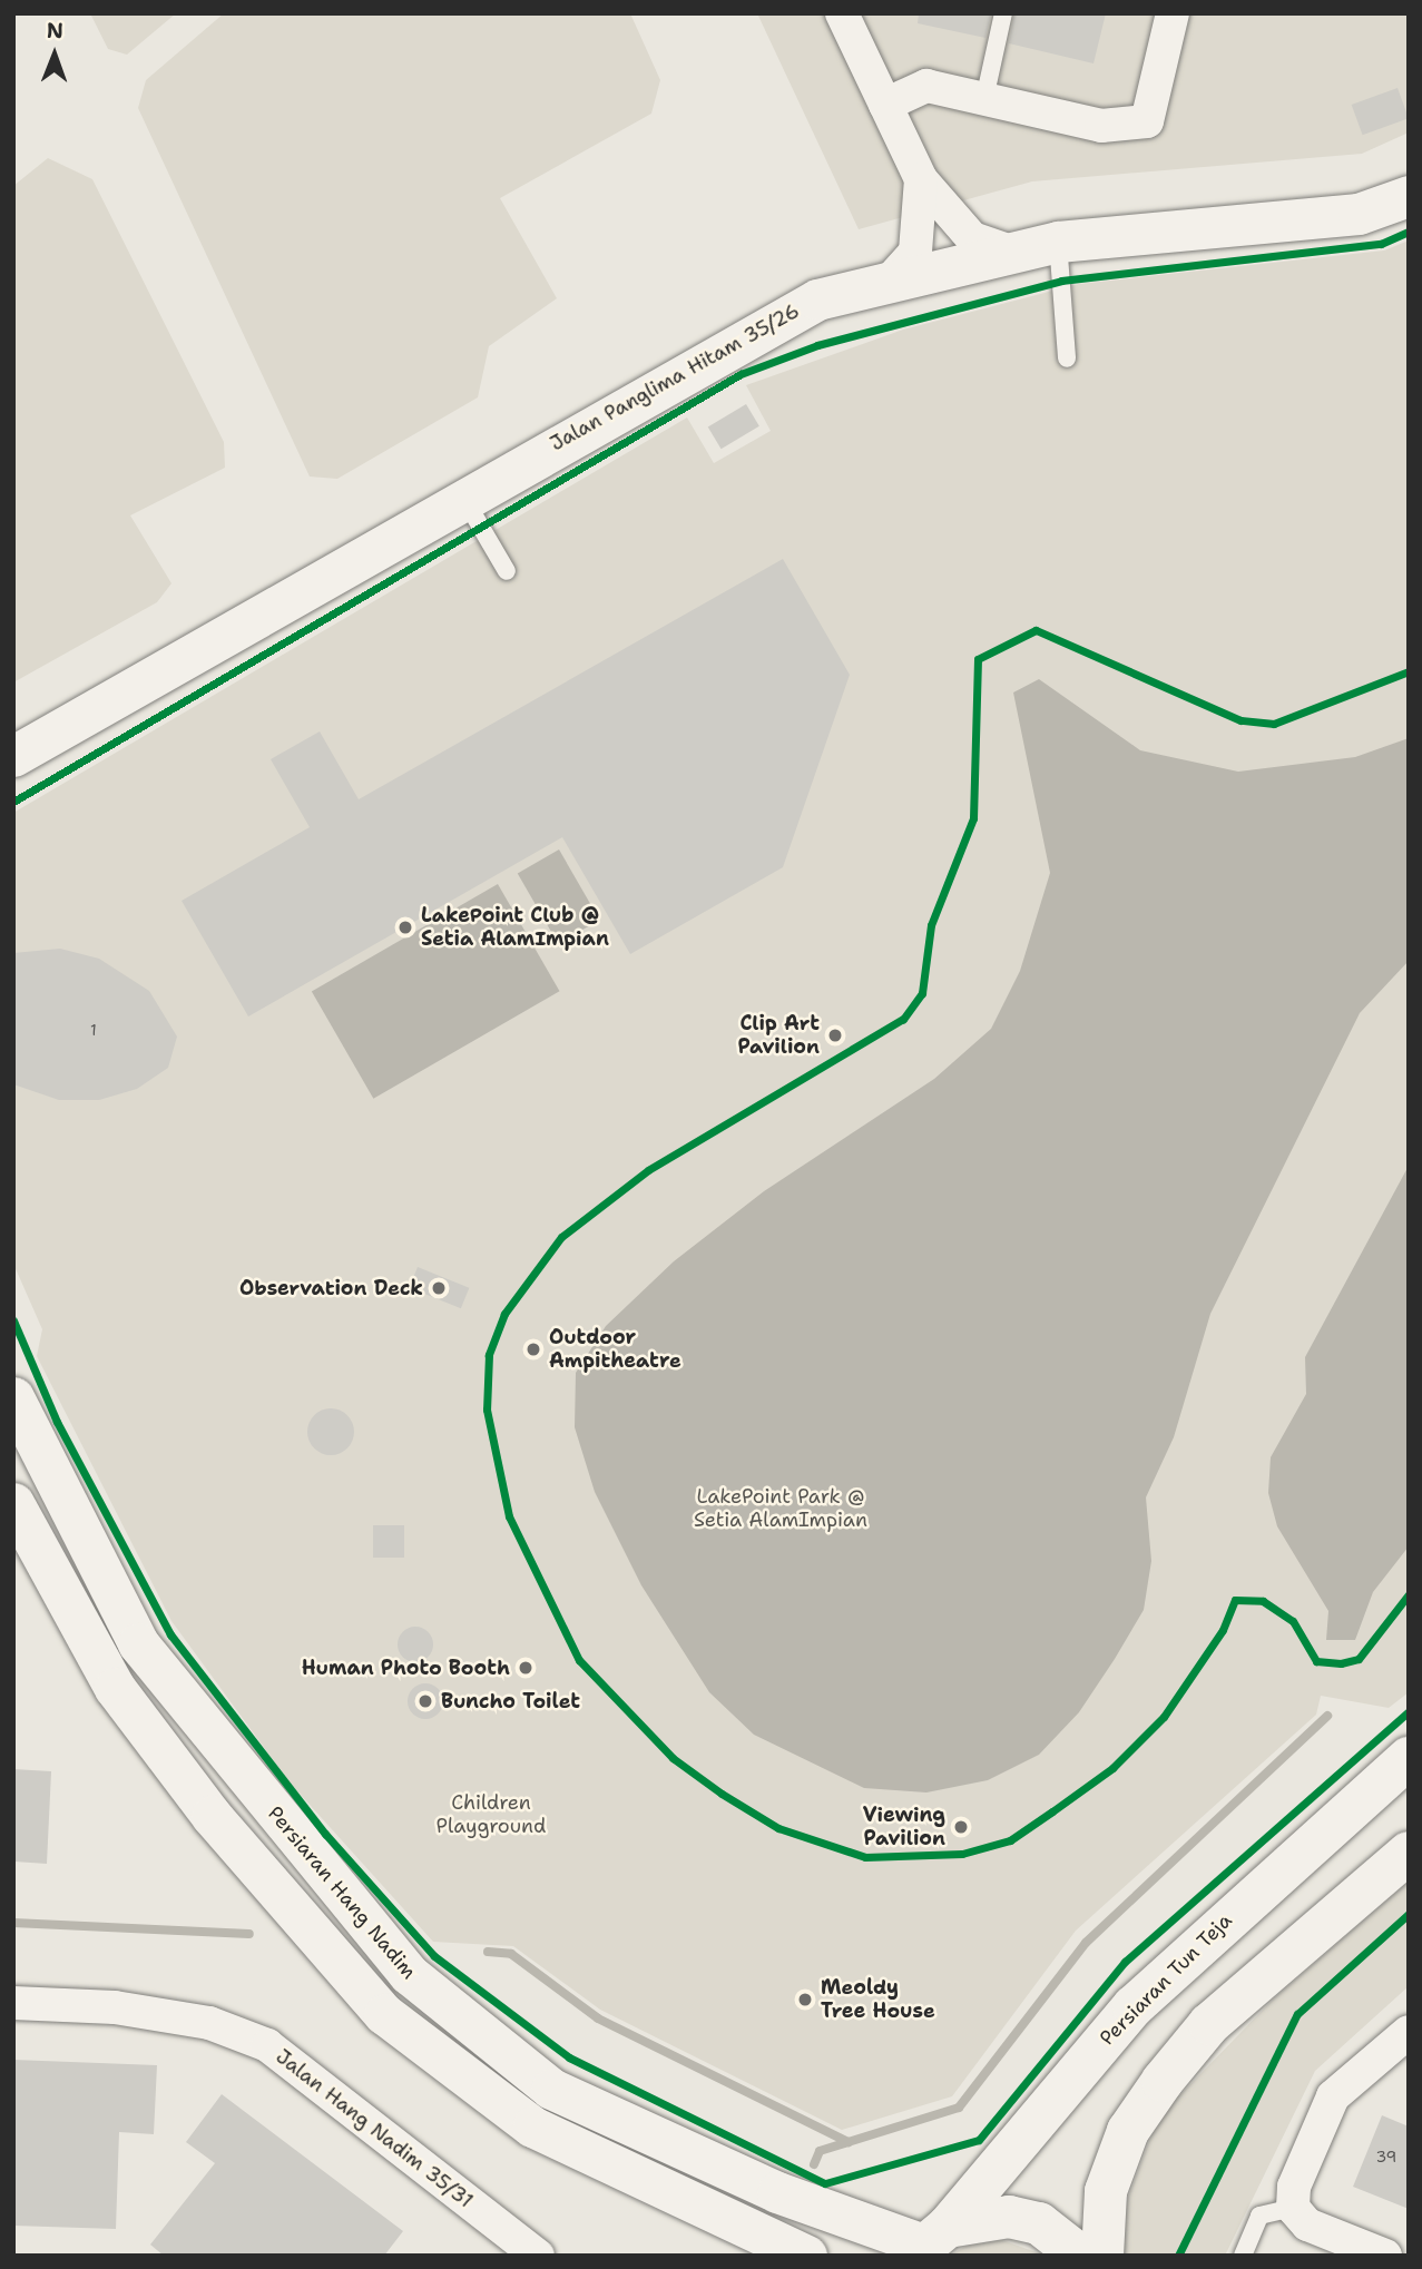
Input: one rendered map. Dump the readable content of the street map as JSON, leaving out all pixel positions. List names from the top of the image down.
{
  "streets": {
    "main road": ["Persiaran Tun Teja"],
    "street": ["Jalan Panglima Hitam 35/26", "Persiaran Hang Nadim", "Jalan Hang Nadim 35/31"]
  },
  "crossings": [
    ["Persiaran Hang Nadim", "Persiaran Tun Teja"]
  ],
  "parks": ["LakePoint Park @ Setia AlamImpian", "Children Playground"],
  "places": [
    "LakePoint Club @ Setia AlamImpian",
    "Clip Art Pavilion",
    "Observation Deck",
    "Outdoor Ampitheatre",
    "Human Photo Booth",
    "Buncho Toilet",
    "Viewing Pavilion",
    "Meoldy Tree House"
  ],
  "house_numbers": ["1", "39"],
  "north": "top"
}
